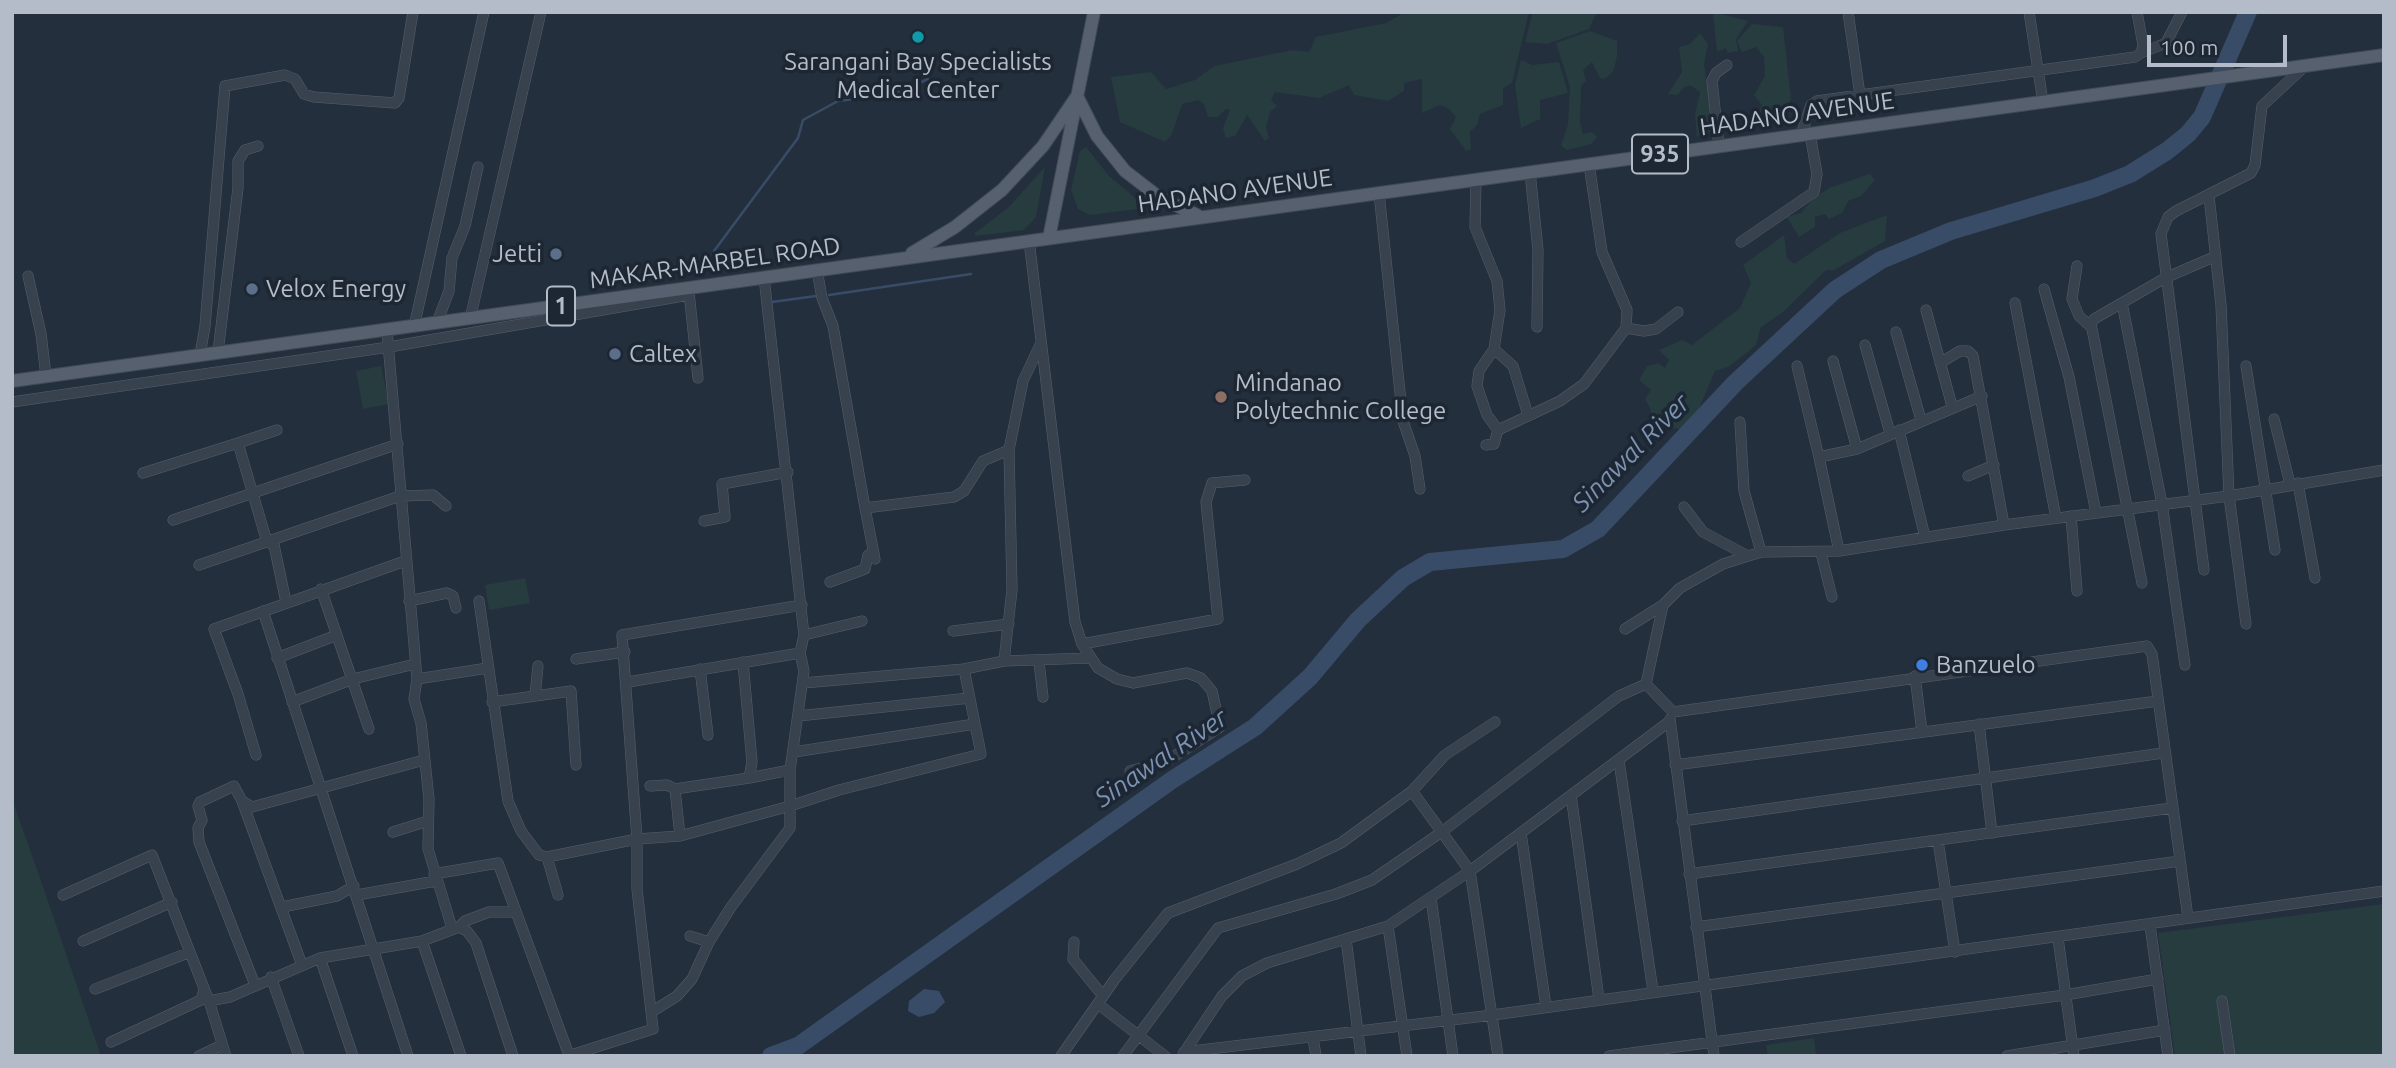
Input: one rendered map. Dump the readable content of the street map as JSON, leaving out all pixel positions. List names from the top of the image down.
{
  "streets": {
    "main road": [
      "HADANO AVENUE",
      "935",
      "MAKAR-MARBEL ROAD",
      "1"
    ]
  },
  "crossings": [
    ["HADANO AVENUE", "MAKAR-MARBEL ROAD"]
  ],
  "water": ["Sinawal River"],
  "places": [
    "Sarangani Bay Specialists Medical Center",
    "Jetti",
    "Velox Energy",
    "Caltex",
    "Mindanao Polytechnic College",
    "Banzuelo"
  ],
  "scale_bar": "100 m"
}
